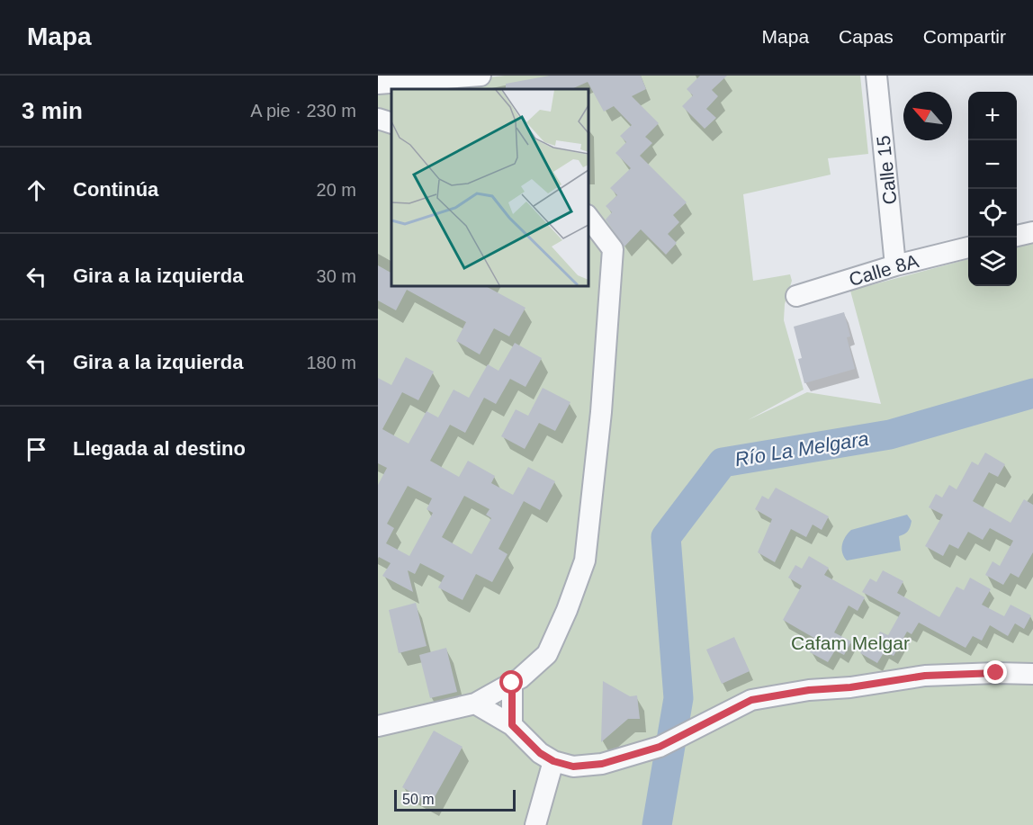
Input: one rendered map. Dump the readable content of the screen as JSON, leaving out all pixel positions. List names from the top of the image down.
{
  "streets": {
    "street": ["Calle 15", "Calle 8A"]
  },
  "crossings": [
    ["Calle 15", "Calle 8A"]
  ],
  "water": ["Río La Melgara"],
  "parks": ["Cafam Melgar"],
  "scale_bar": "50 m",
  "north": "top left",
  "page": {
    "header": "Mapa",
    "nav": ["Mapa", "Capas", "Compartir"],
    "heading": ["3 min", "A pie · 230 m"],
    "map_buttons": ["+", "−"],
    "list": [
      ["Continúa", "20 m"],
      ["Gira a la izquierda", "30 m"],
      ["Gira a la izquierda", "180 m"],
      "Llegada al destino"
    ],
    "scale": "50 m"
  }
}
